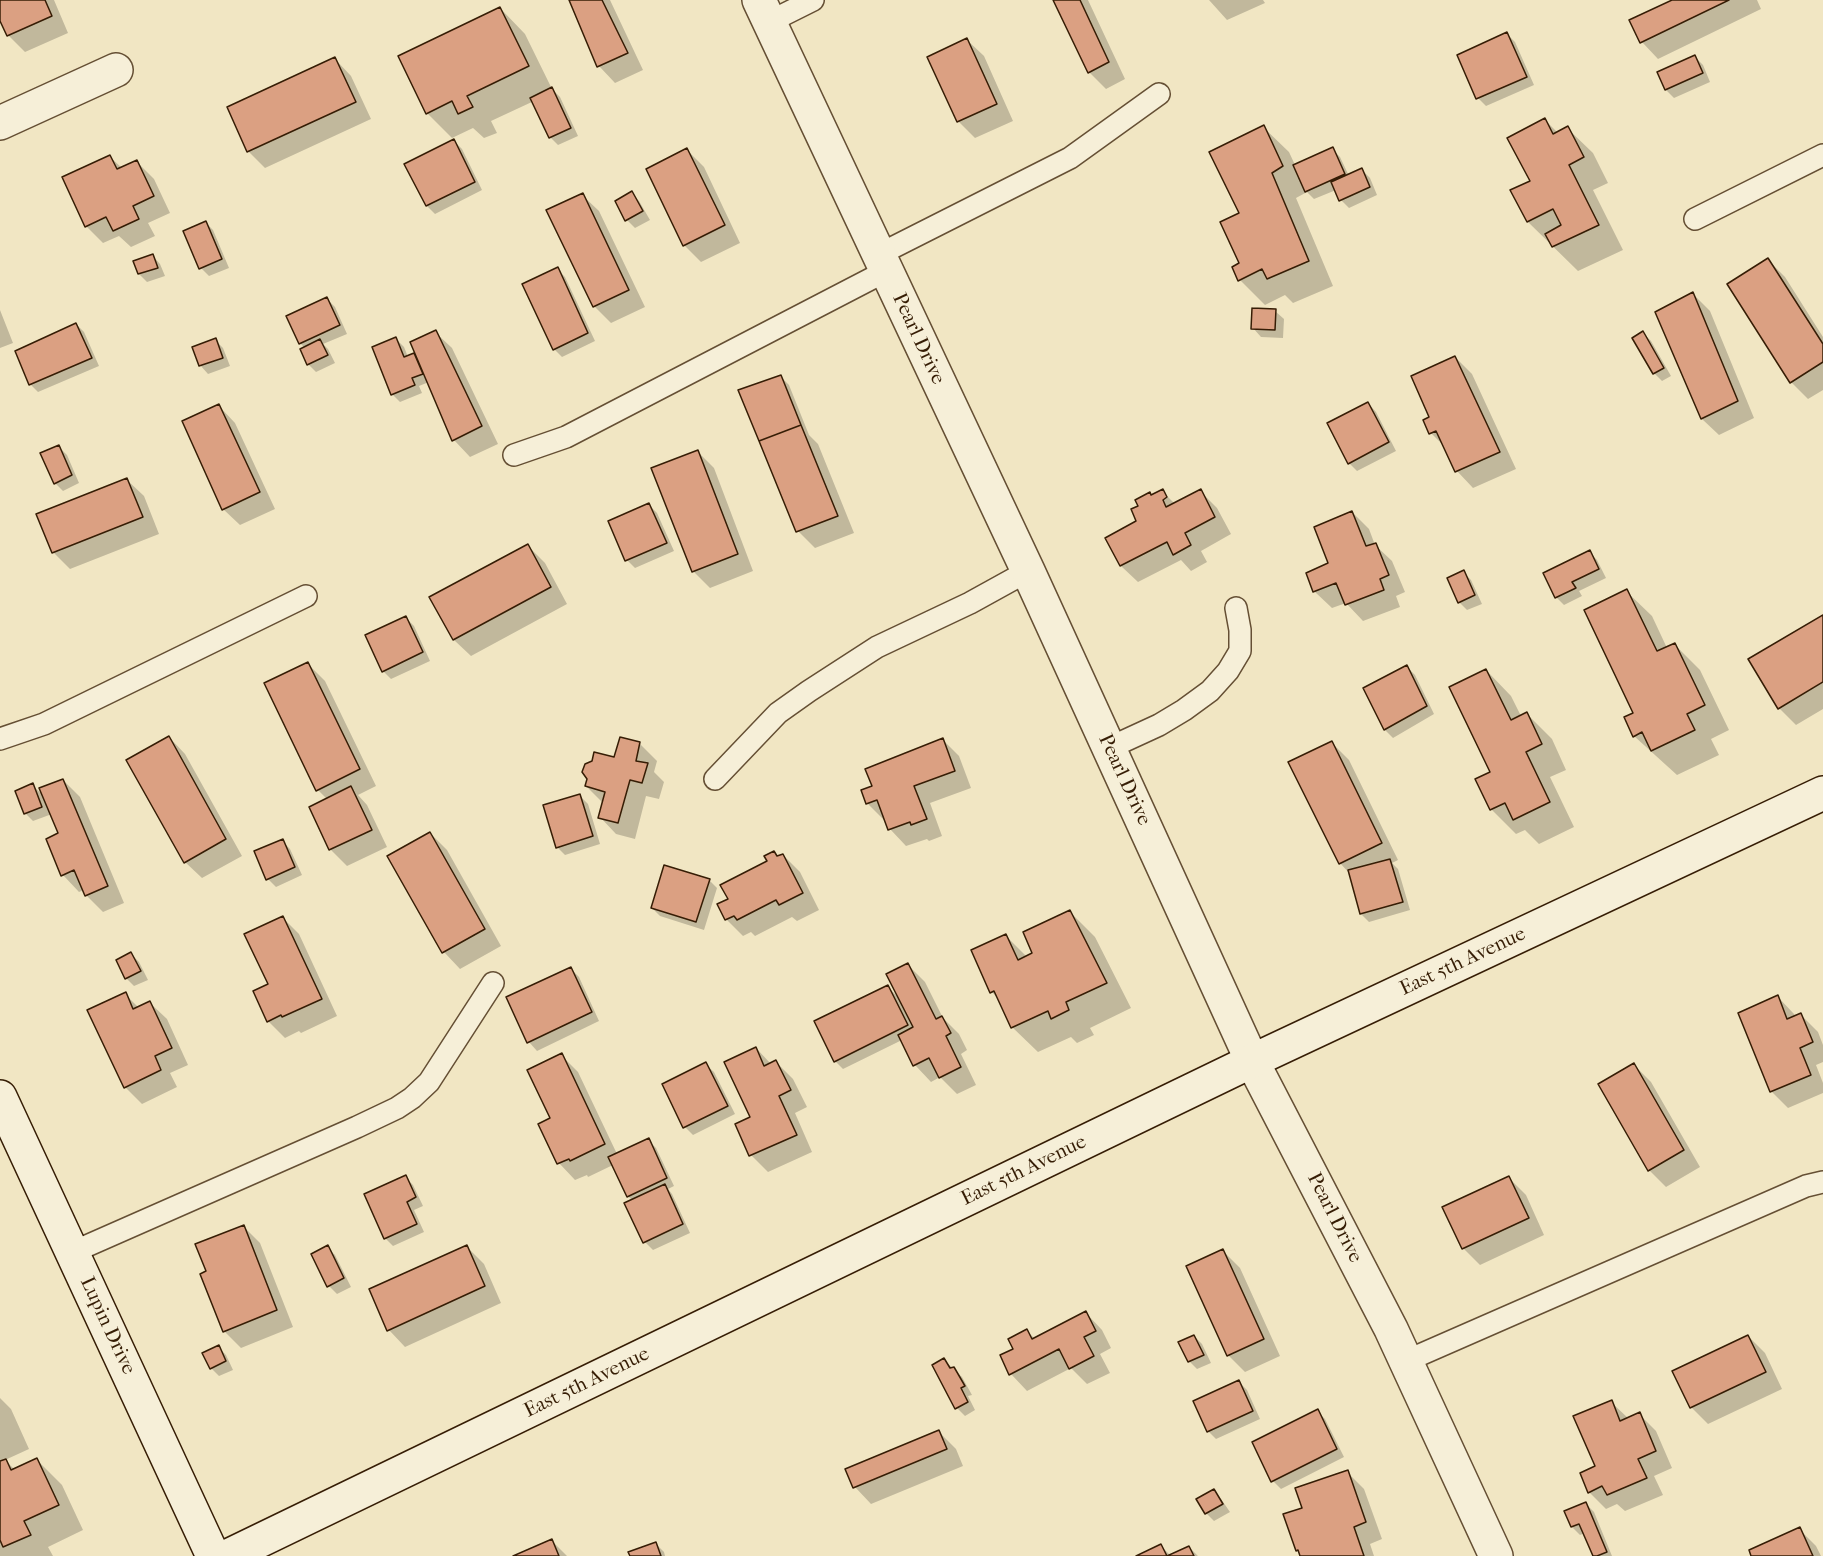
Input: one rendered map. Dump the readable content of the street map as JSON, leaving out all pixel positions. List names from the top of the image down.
{
  "streets": {
    "street": ["Pearl Drive", "East 5th Avenue", "Lupin Drive"]
  },
  "crossings": [
    ["Pearl Drive", "East 5th Avenue"]
  ]
}
